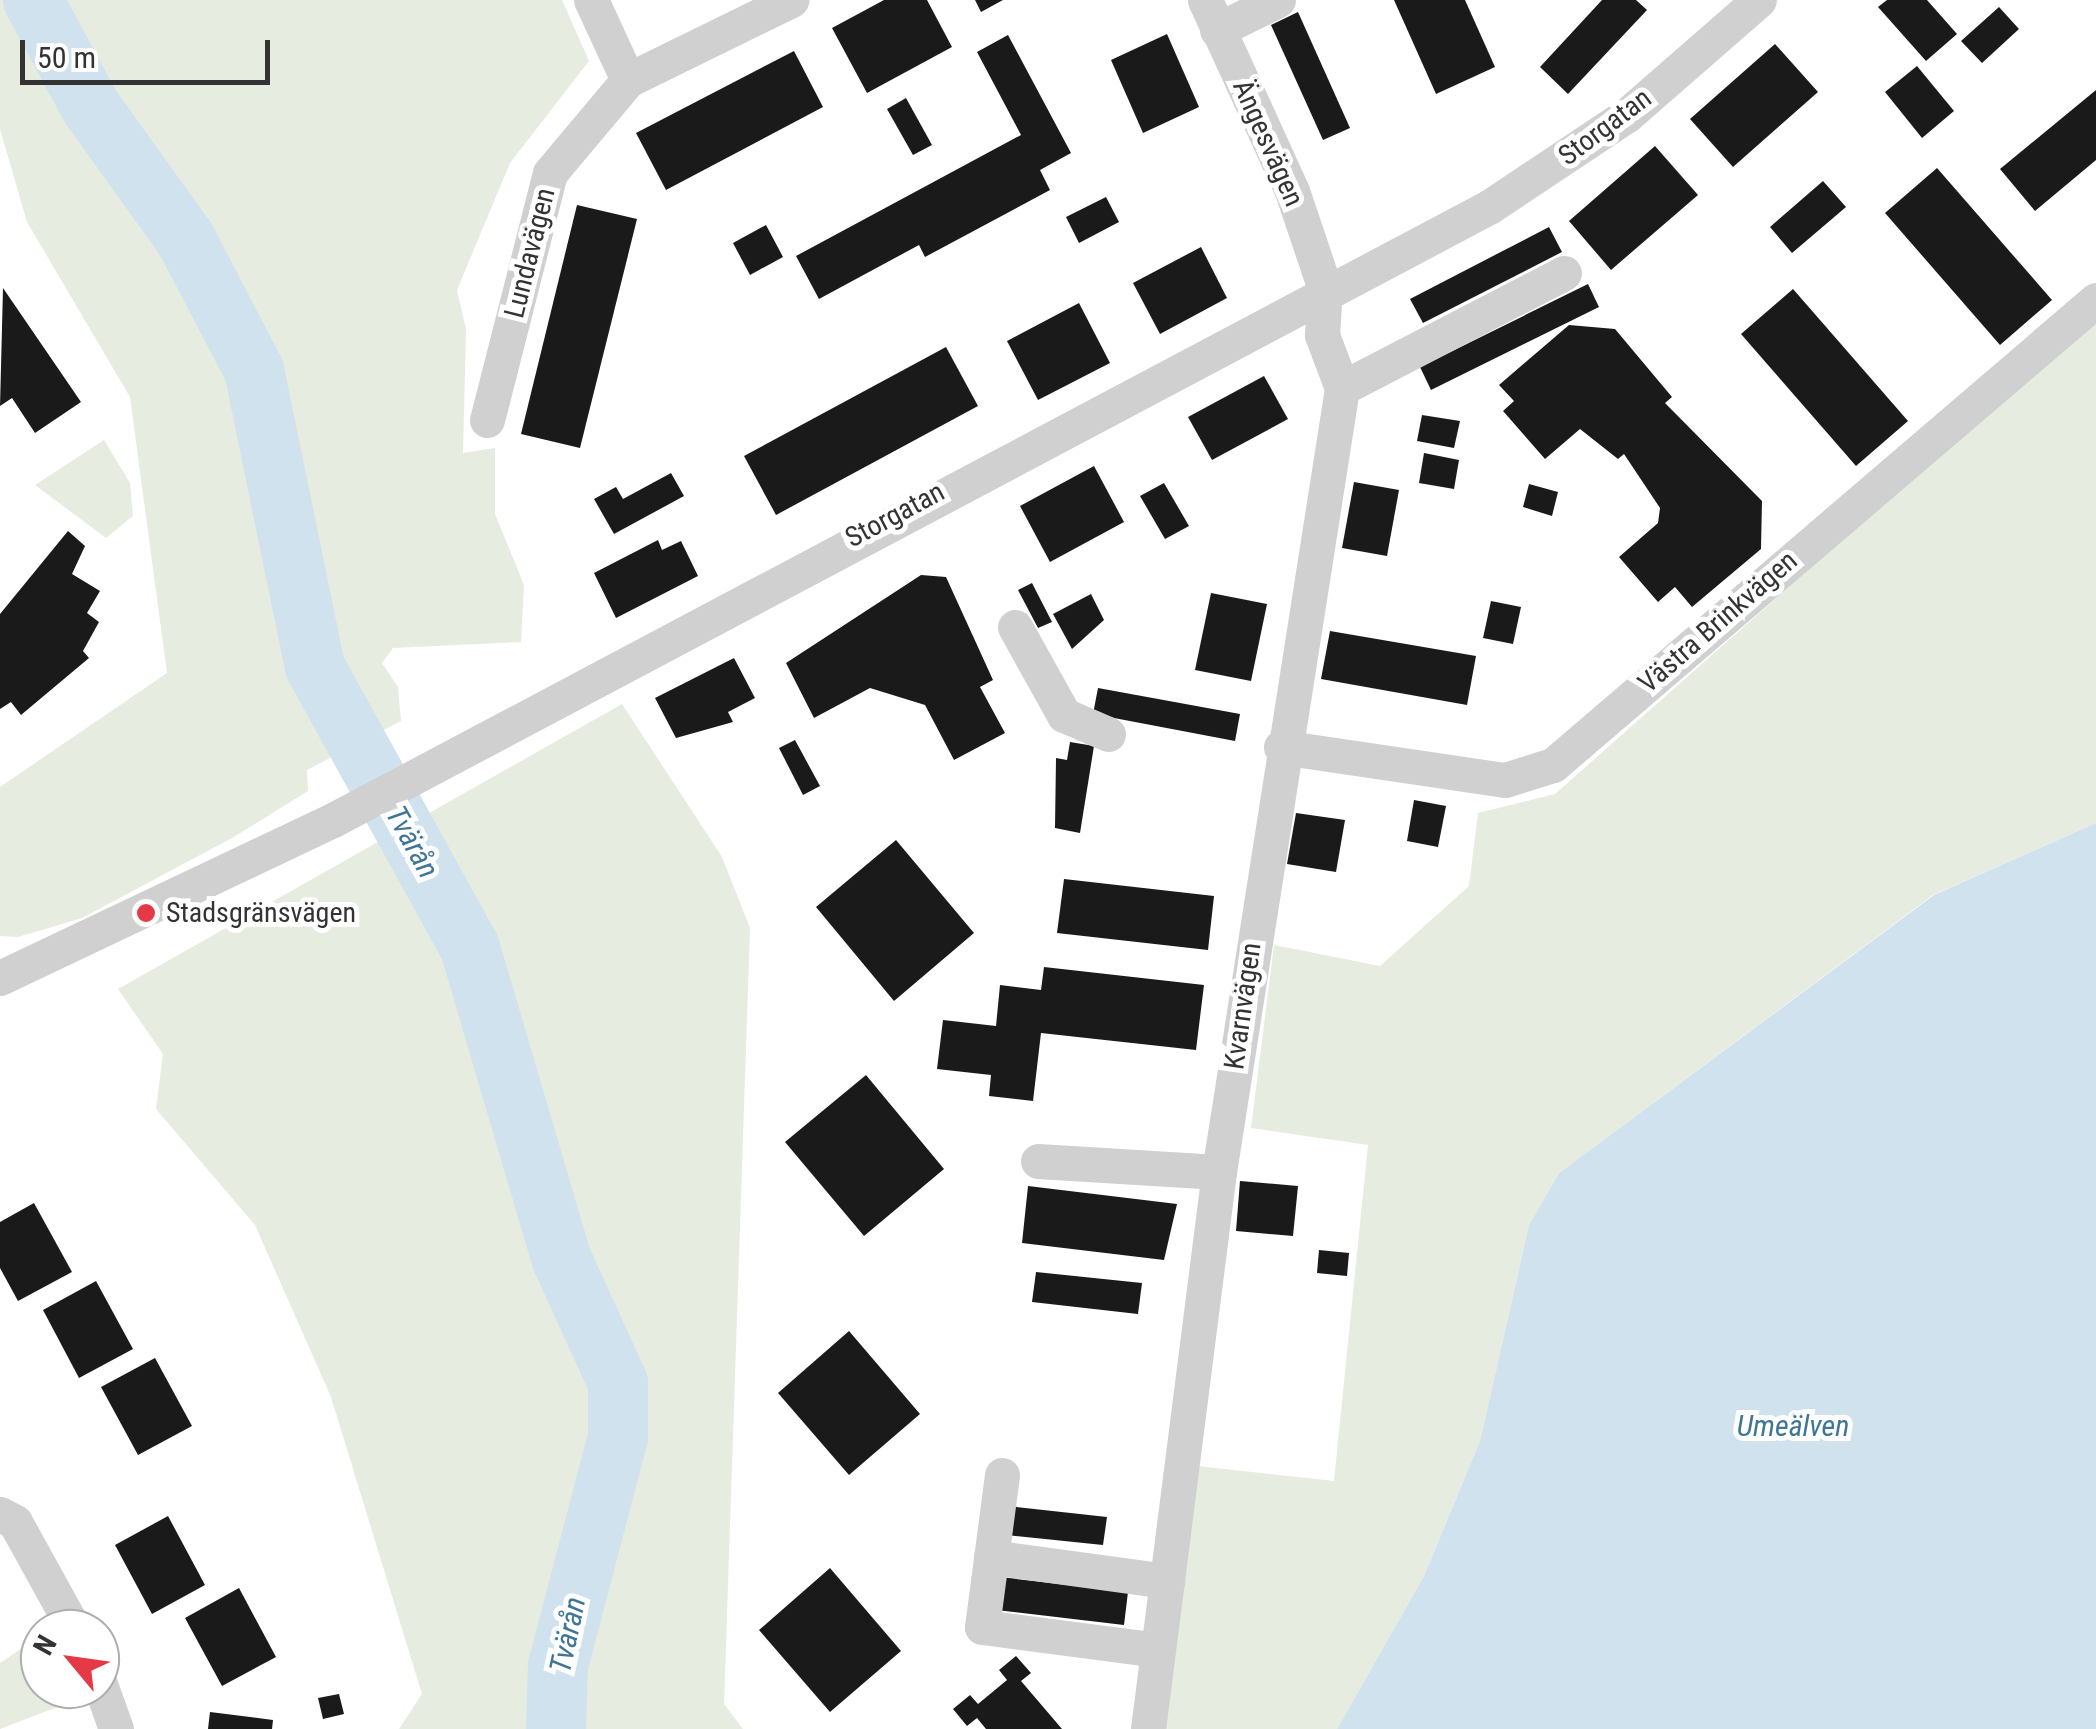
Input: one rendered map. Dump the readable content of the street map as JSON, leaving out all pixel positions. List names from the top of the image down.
{
  "streets": {
    "street": [
      "Storgatan",
      "Ängesvägen",
      "Lundavägen",
      "Västra Brinkvägen",
      "Kvarnvägen"
    ]
  },
  "crossings": [
    ["Storgatan", "Ängesvägen"],
    ["Västra Brinkvägen", "Kvarnvägen"]
  ],
  "water": ["Tvärån", "Umeälven"],
  "places": ["Stadsgränsvägen"],
  "scale_bar": "50 m",
  "north": "top left"
}
